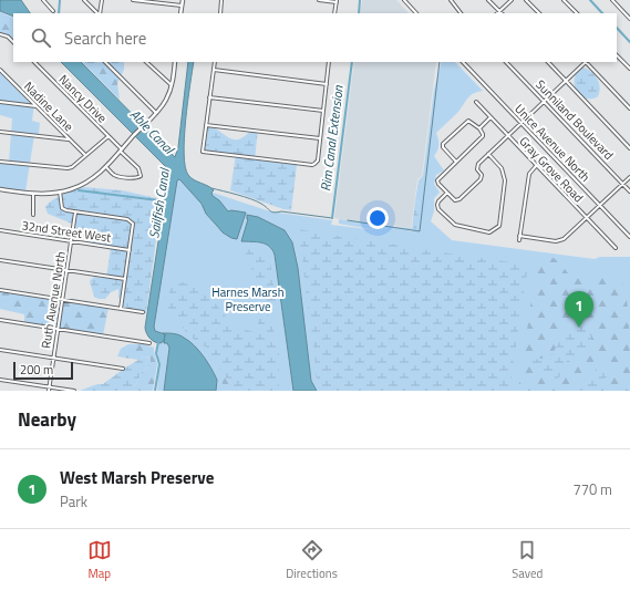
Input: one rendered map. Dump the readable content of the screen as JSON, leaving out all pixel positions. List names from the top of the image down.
{
  "streets": {
    "street": [
      "Nancy Drive",
      "Nadine Lane",
      "Sunniland Boulevard",
      "Unice Avenue North",
      "Gray Grove Road",
      "32nd Street West",
      "Ruth Avenue North"
    ]
  },
  "crossings": [
    ["32nd Street West", "Ruth Avenue North"]
  ],
  "water": ["Able Canal", "Rim Canal Extension", "Sailfish Canal"],
  "parks": ["Harnes Marsh Preserve"],
  "scale_bar": "200 m",
  "page": {
    "search": "Search here",
    "pins": "1",
    "scale": "200 m",
    "heading": "Nearby",
    "list": [
      {
        "mark": "1",
        "name": "West Marsh Preserve",
        "note": "Park",
        "value": "770 m"
      }
    ],
    "nav": ["Map", "Directions", "Saved"]
  }
}
